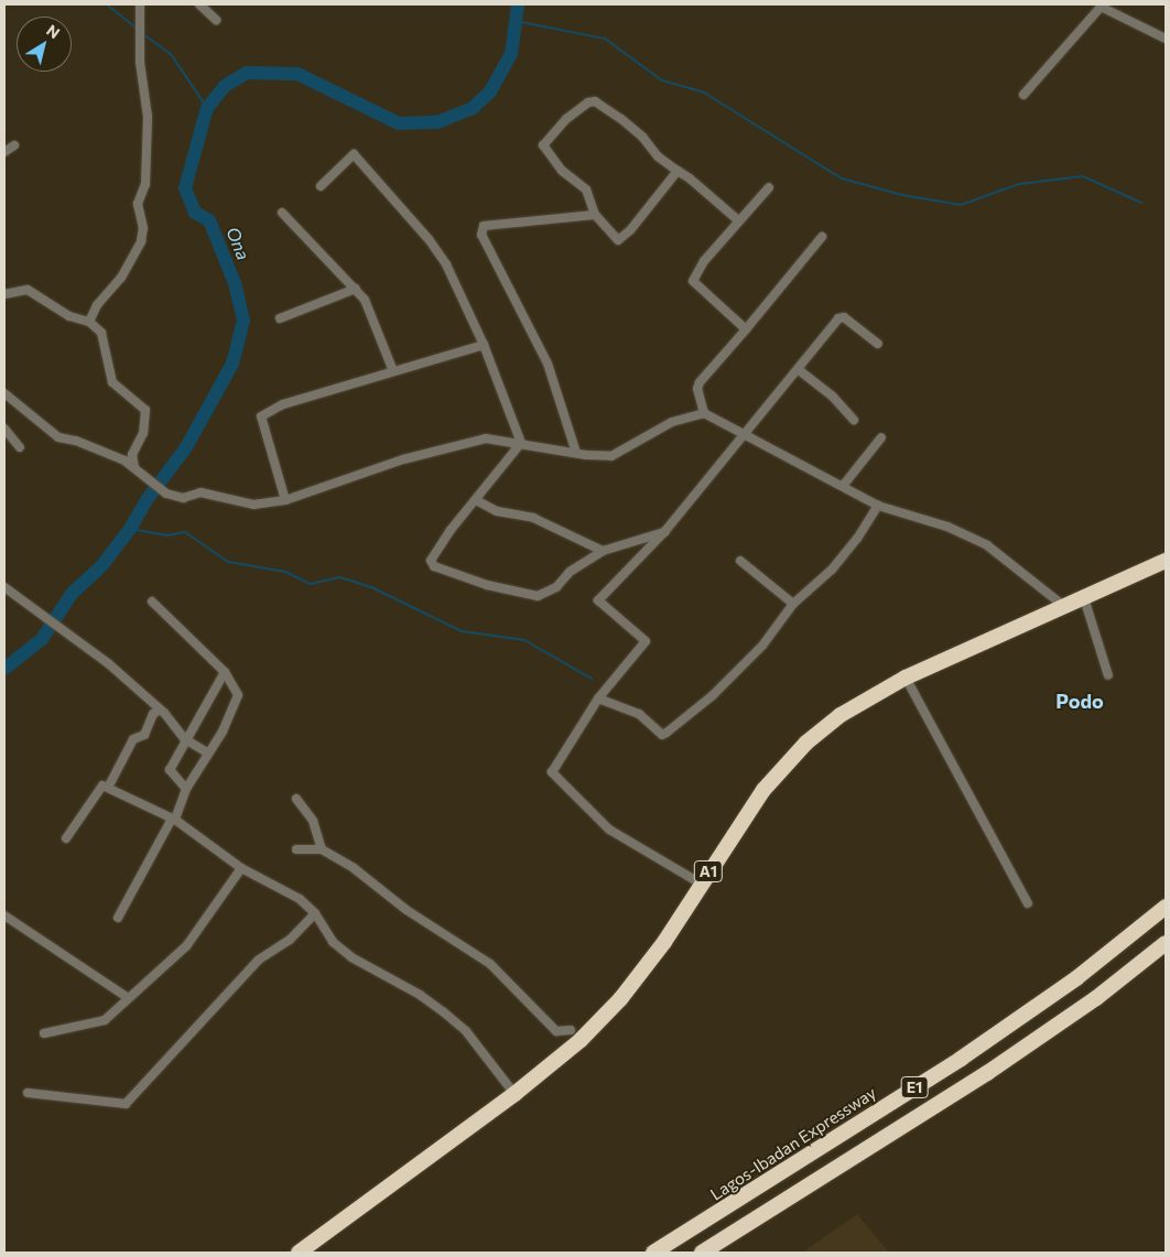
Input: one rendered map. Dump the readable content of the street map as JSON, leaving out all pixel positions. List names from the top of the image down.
{
  "streets": {
    "highway": ["A1", "E1", "Lagos-Ibadan Expressway"]
  },
  "districts": ["Podo"],
  "water": ["Ona"],
  "north": "top right"
}
